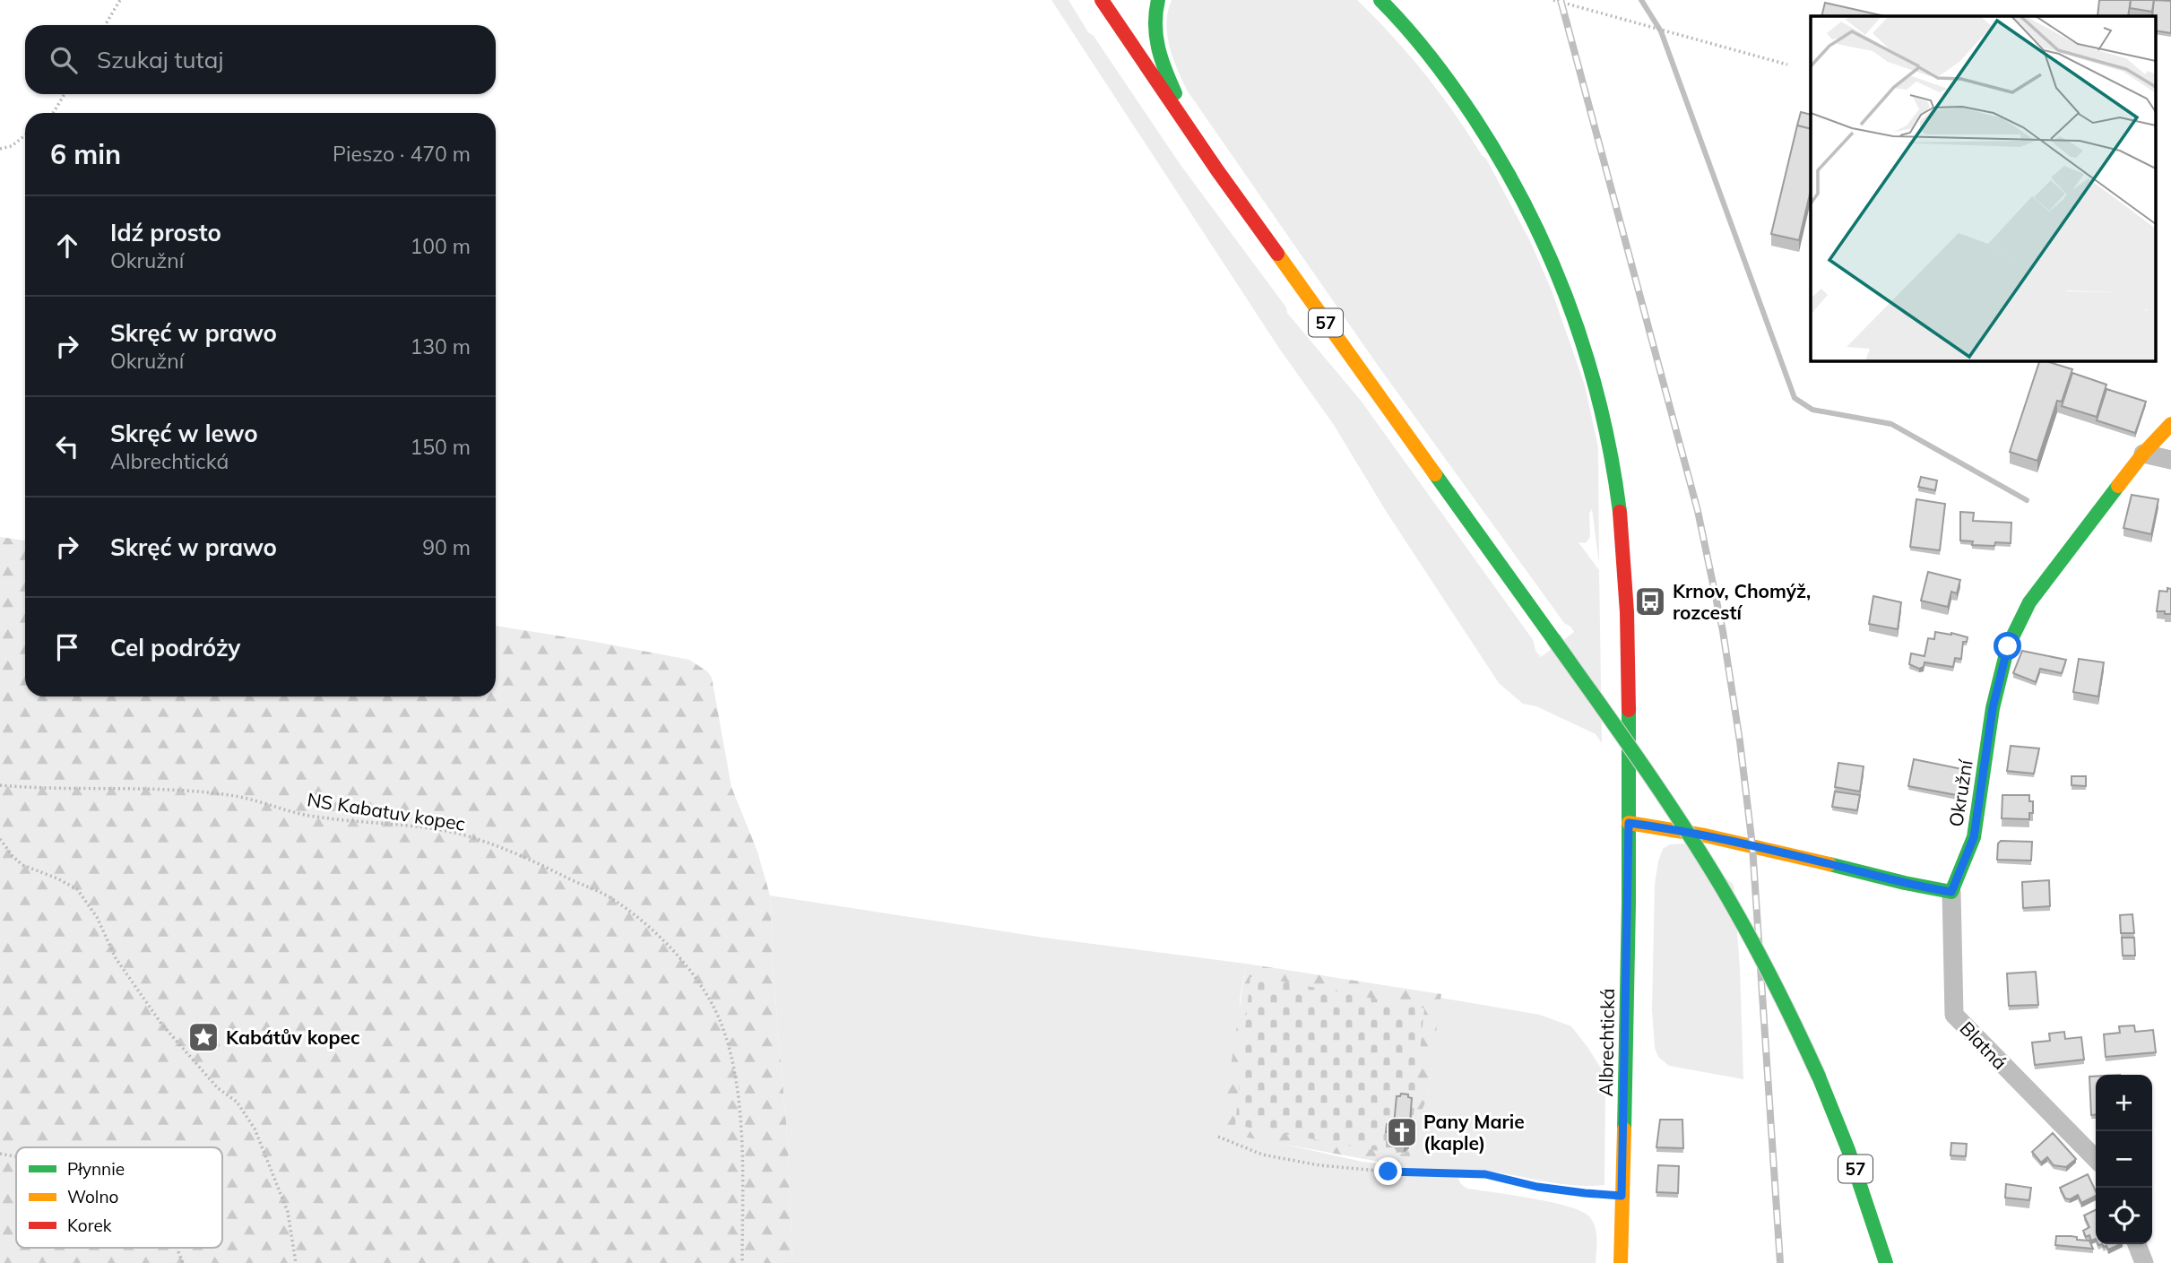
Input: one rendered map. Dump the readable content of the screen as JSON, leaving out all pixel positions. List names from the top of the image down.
{
  "streets": {
    "main road": ["57", "Okružní", "Albrechtická"],
    "street": ["Blatná"],
    "path": ["NS Kabatuv kopec"]
  },
  "crossings": [
    ["Okružní", "Blatná"]
  ],
  "places": {
    "bus stop": ["Krnov, Chomýž, rozcestí"],
    "place": ["Kabátův kopec"],
    "church": ["Pany Marie (kaple)"]
  },
  "legend": ["Płynnie", "Wolno", "Korek"],
  "page": {
    "search": "Szukaj tutaj",
    "heading": ["6 min", "Pieszo · 470 m"],
    "list": [
      ["Idź prosto", "Okružní", "100 m"],
      ["Skręć w prawo", "Okružní", "130 m"],
      ["Skręć w lewo", "Albrechtická", "150 m"],
      ["Skręć w prawo", "90 m"],
      "Cel podróży"
    ],
    "map_buttons": ["+", "−"]
  }
}
